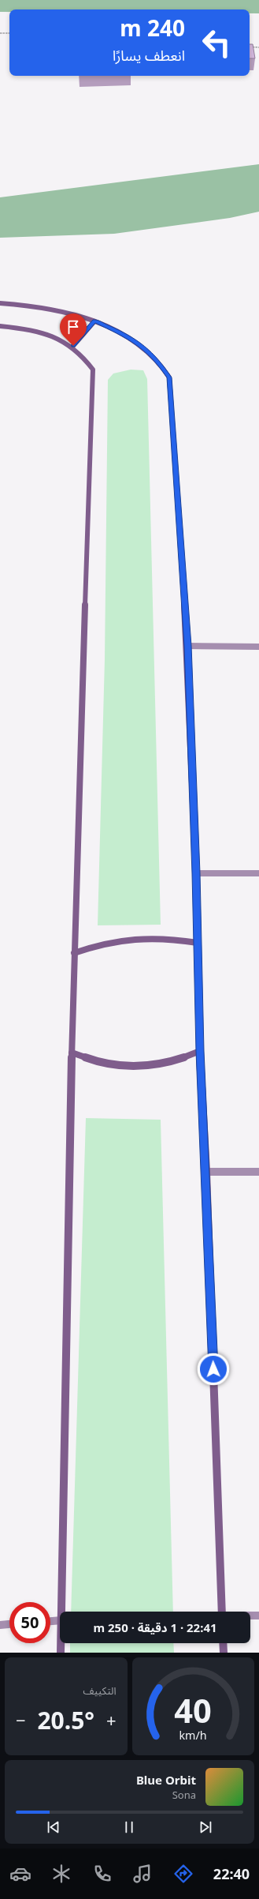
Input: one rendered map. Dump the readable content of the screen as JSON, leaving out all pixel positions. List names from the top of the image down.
{
  "page": {
    "turn": ["240 m", "انعطف يسارًا"],
    "limit": "50",
    "trip": "22:41 · 1 دقيقة · 250 m",
    "tile": "التكييف",
    "heat": ["−", "20.5°", "+"],
    "song": ["Blue Orbit", "Sona"],
    "tabs": "22:40",
    "gauge": ["40", "km/h"]
  }
}
